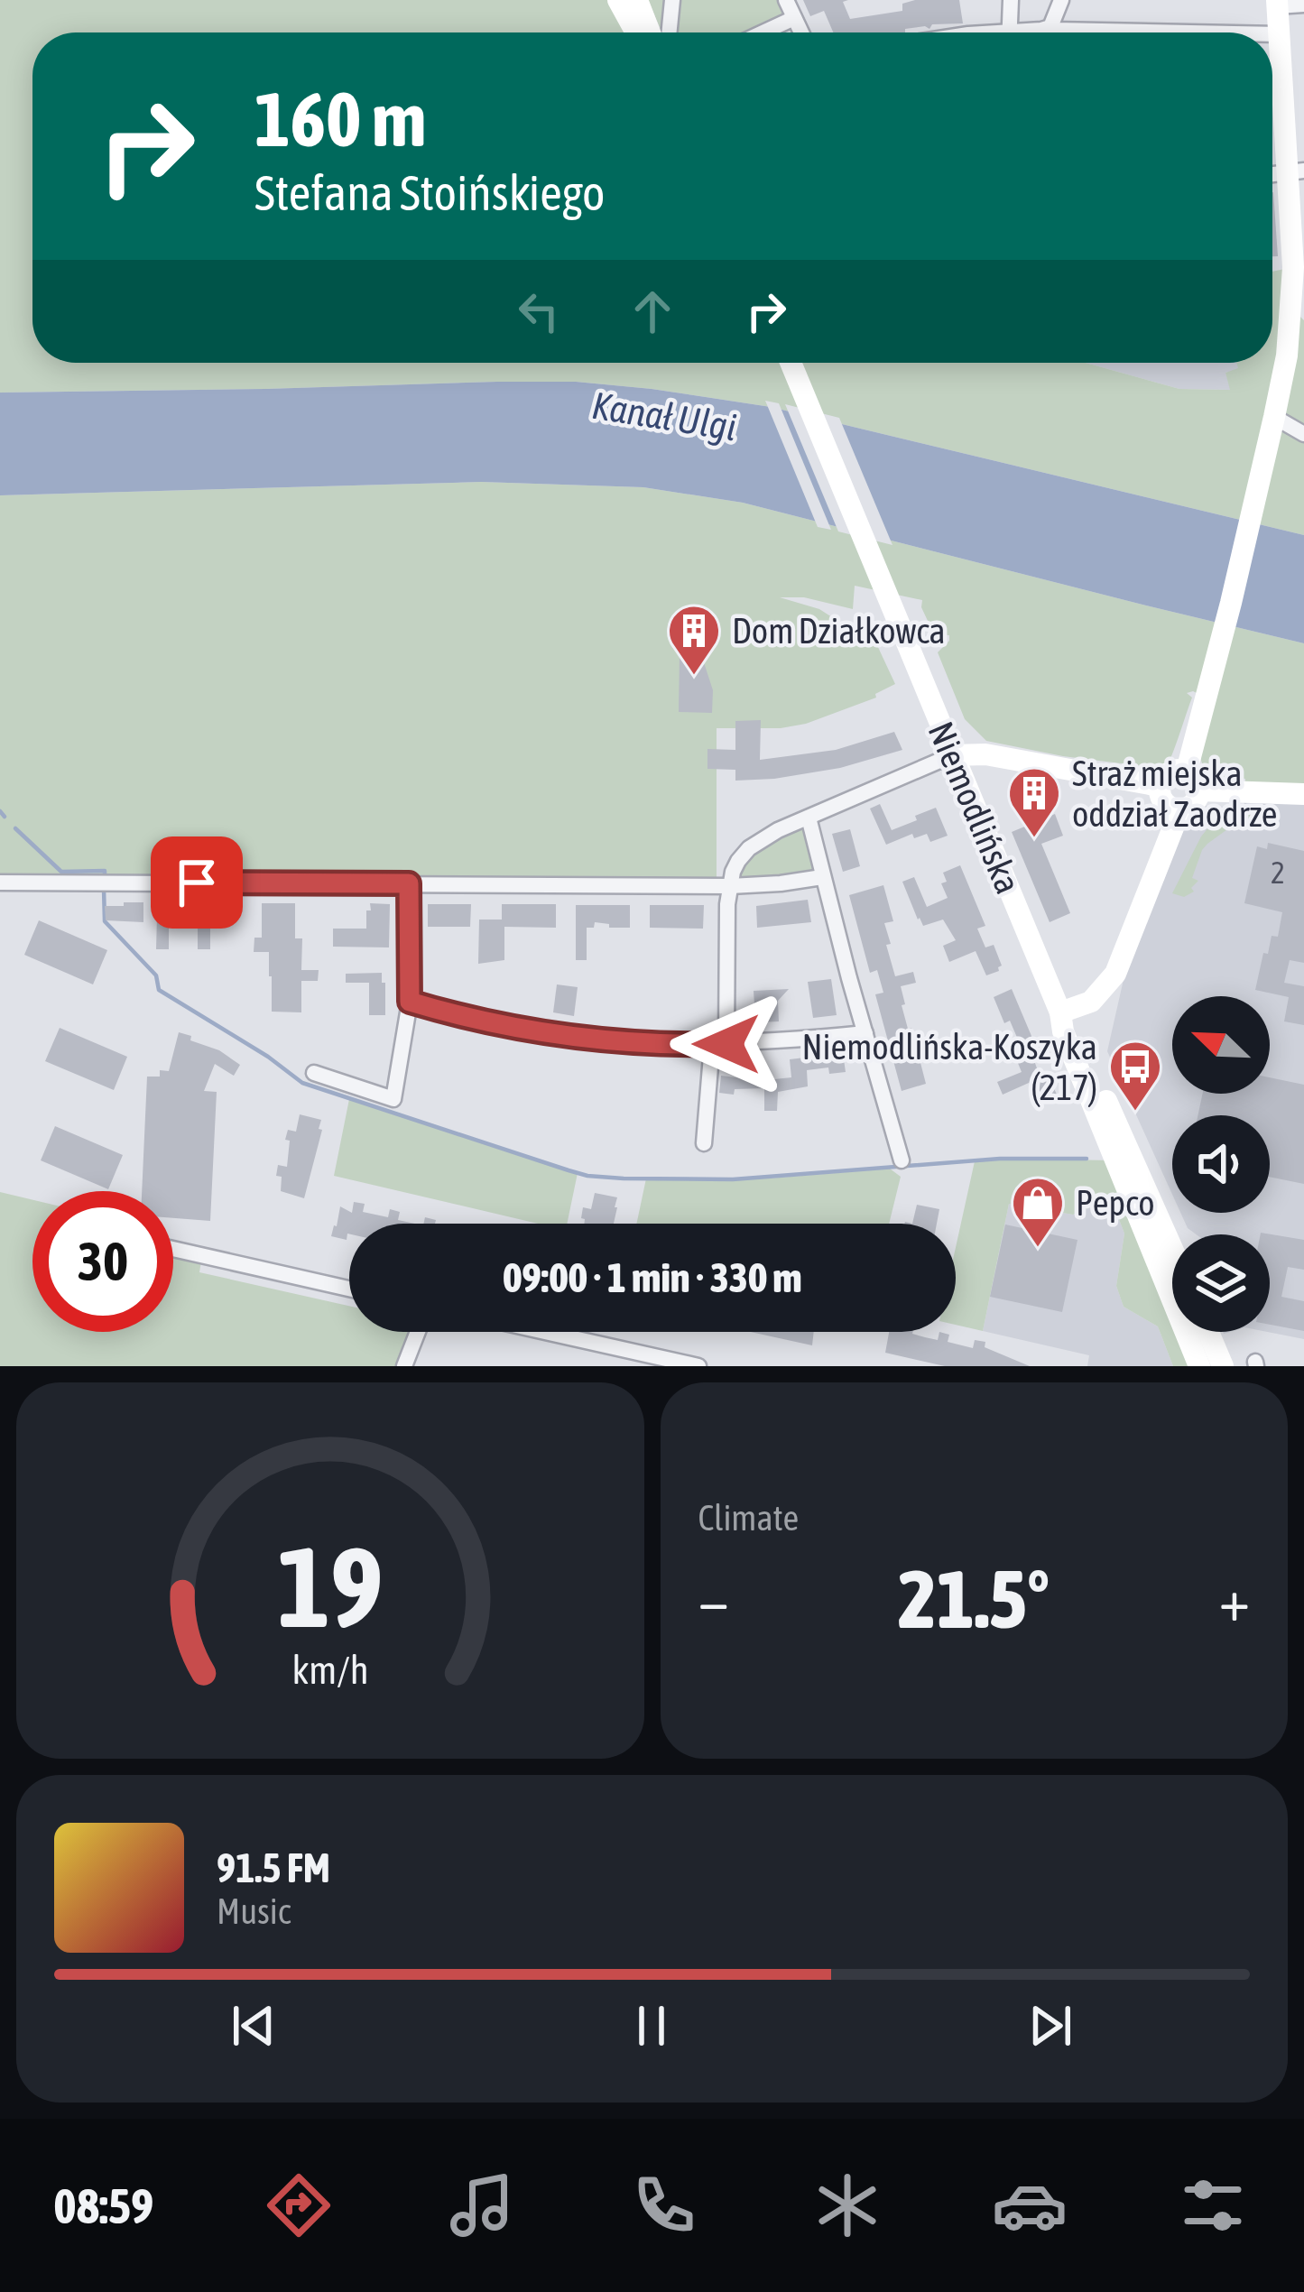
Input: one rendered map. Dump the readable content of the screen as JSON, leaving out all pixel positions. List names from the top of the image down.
{
  "streets": {
    "main road": ["Niemodlińska"]
  },
  "water": ["Kanał Ulgi"],
  "places": {
    "building": ["Dom Działkowca", "Straż miejska oddział Zaodrze"],
    "bus stop": ["Niemodlińska-Koszyka (217)"],
    "shop": ["Pepco"]
  },
  "house_numbers": ["2"],
  "north": "top left",
  "page": {
    "turn": ["160 m", "Stefana Stoińskiego"],
    "limit": "30",
    "trip": "09:00 · 1 min · 330 m",
    "tile": "Climate",
    "heat": ["−", "21.5°", "+"],
    "song": ["91.5 FM", "Music"],
    "tabs": "08:59",
    "gauge": ["19", "km/h"]
  }
}
